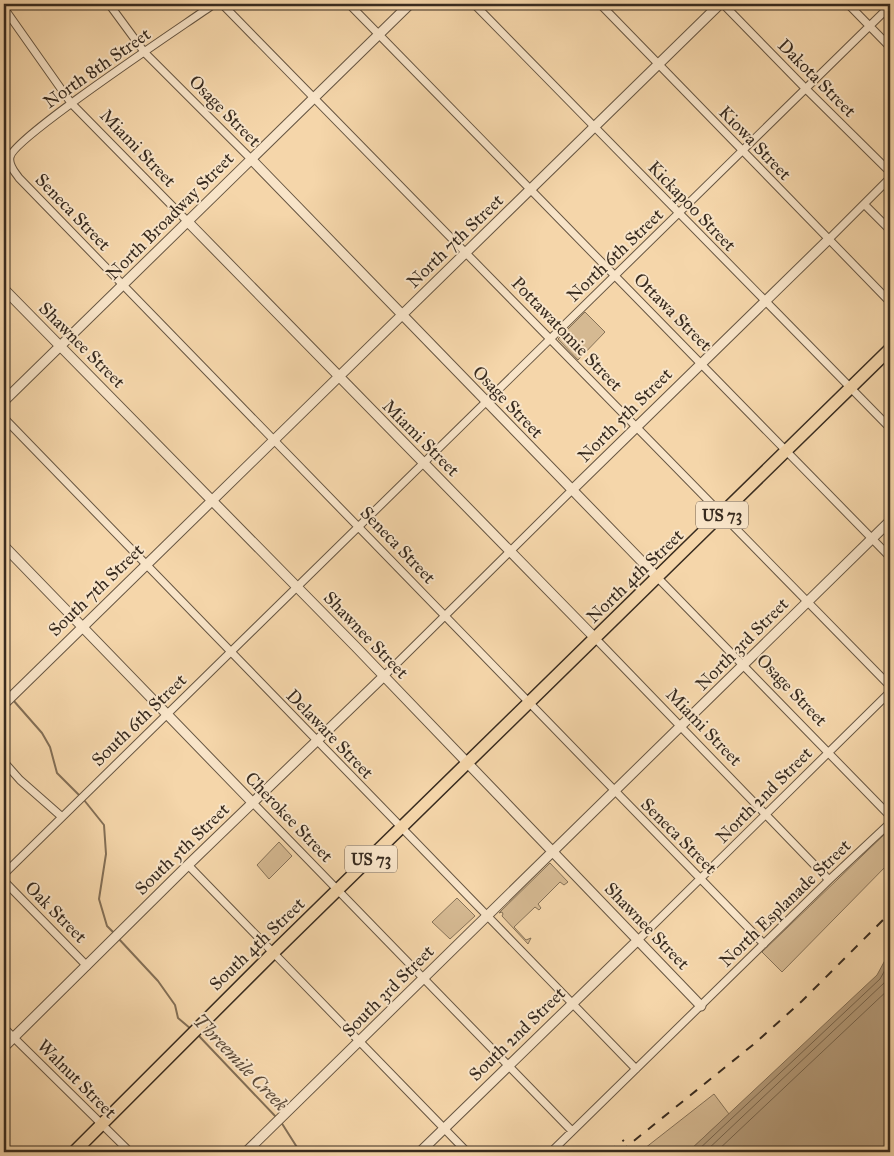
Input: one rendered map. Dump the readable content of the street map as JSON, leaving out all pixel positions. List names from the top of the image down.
{
  "streets": {
    "highway": ["US 73", "North 4th Street", "South 4th Street"],
    "street": [
      "North 8th Street",
      "Dakota Street",
      "Osage Street",
      "Kiowa Street",
      "Miami Street",
      "Kickapoo Street",
      "Seneca Street",
      "North Broadway Street",
      "North 7th Street",
      "North 6th Street",
      "Ottawa Street",
      "Pottawatomie Street",
      "Shawnee Street",
      "North 5th Street",
      "South 7th Street",
      "North 3rd Street",
      "South 6th Street",
      "Delaware Street",
      "North 2nd Street",
      "Cherokee Street",
      "South 5th Street",
      "North Esplanade Street",
      "Oak Street",
      "South 3rd Street",
      "South 2nd Street",
      "Walnut Street"
    ]
  },
  "crossings": [
    ["North 8th Street", "Osage Street"],
    ["North 8th Street", "Miami Street"],
    ["North 8th Street", "Seneca Street"],
    ["Dakota Street", "North 7th Street"],
    ["Dakota Street", "North 6th Street"],
    ["Osage Street", "North Broadway Street"],
    ["Osage Street", "North 7th Street"],
    ["Osage Street", "North 6th Street"],
    ["Osage Street", "North 5th Street"],
    ["Osage Street", "North 4th Street"],
    ["Osage Street", "North 3rd Street"],
    ["Osage Street", "North 2nd Street"],
    ["Kiowa Street", "North 7th Street"],
    ["Kiowa Street", "North 6th Street"],
    ["Kiowa Street", "North 5th Street"],
    ["Miami Street", "North Broadway Street"],
    ["Miami Street", "North 7th Street"],
    ["Miami Street", "North 6th Street"],
    ["Miami Street", "North 5th Street"],
    ["Miami Street", "North 4th Street"],
    ["Miami Street", "North 3rd Street"],
    ["Miami Street", "North 2nd Street"],
    ["Miami Street", "North Esplanade Street"],
    ["Kickapoo Street", "North 7th Street"],
    ["Kickapoo Street", "North 6th Street"],
    ["Kickapoo Street", "North 5th Street"],
    ["Kickapoo Street", "North 4th Street"],
    ["Seneca Street", "North Broadway Street"],
    ["Seneca Street", "North 7th Street"],
    ["Seneca Street", "North 6th Street"],
    ["Seneca Street", "North 5th Street"],
    ["Seneca Street", "North 4th Street"],
    ["Seneca Street", "North 3rd Street"],
    ["Seneca Street", "North 2nd Street"],
    ["Seneca Street", "North Esplanade Street"],
    ["North Broadway Street", "Ottawa Street"],
    ["North Broadway Street", "Pottawatomie Street"],
    ["North Broadway Street", "Shawnee Street"],
    ["North 7th Street", "Ottawa Street"],
    ["North 7th Street", "Pottawatomie Street"],
    ["North 7th Street", "Shawnee Street"],
    ["North 7th Street", "South 7th Street"],
    ["North 6th Street", "Ottawa Street"],
    ["North 6th Street", "Pottawatomie Street"],
    ["North 6th Street", "Shawnee Street"],
    ["North 6th Street", "South 6th Street"],
    ["Ottawa Street", "North 5th Street"],
    ["Ottawa Street", "North 4th Street"],
    ["Ottawa Street", "North 3rd Street"],
    ["Pottawatomie Street", "North 5th Street"],
    ["Pottawatomie Street", "North 4th Street"],
    ["Pottawatomie Street", "North 3rd Street"],
    ["Shawnee Street", "North 5th Street"],
    ["Shawnee Street", "North 4th Street"],
    ["Shawnee Street", "South 7th Street"],
    ["Shawnee Street", "North 3rd Street"],
    ["Shawnee Street", "South 6th Street"],
    ["Shawnee Street", "North 2nd Street"],
    ["Shawnee Street", "South 5th Street"],
    ["Shawnee Street", "North Esplanade Street"],
    ["Shawnee Street", "South 4th Street"],
    ["Shawnee Street", "South 3rd Street"],
    ["Shawnee Street", "South 2nd Street"],
    ["North 5th Street", "South 5th Street"],
    ["North 4th Street", "South 4th Street"],
    ["South 7th Street", "Delaware Street"],
    ["South 7th Street", "Cherokee Street"],
    ["North 3rd Street", "South 3rd Street"],
    ["South 6th Street", "Delaware Street"],
    ["South 6th Street", "Cherokee Street"],
    ["Delaware Street", "South 5th Street"],
    ["Delaware Street", "North Esplanade Street"],
    ["Delaware Street", "South 4th Street"],
    ["Delaware Street", "South 3rd Street"],
    ["Delaware Street", "South 2nd Street"],
    ["North 2nd Street", "South 2nd Street"],
    ["Cherokee Street", "South 5th Street"],
    ["Cherokee Street", "North Esplanade Street"],
    ["Cherokee Street", "South 4th Street"],
    ["Cherokee Street", "South 3rd Street"],
    ["Cherokee Street", "South 2nd Street"],
    ["South 5th Street", "Oak Street"],
    ["South 5th Street", "Walnut Street"],
    ["South 4th Street", "Walnut Street"]
  ],
  "water": ["Threemile Creek"]
}
